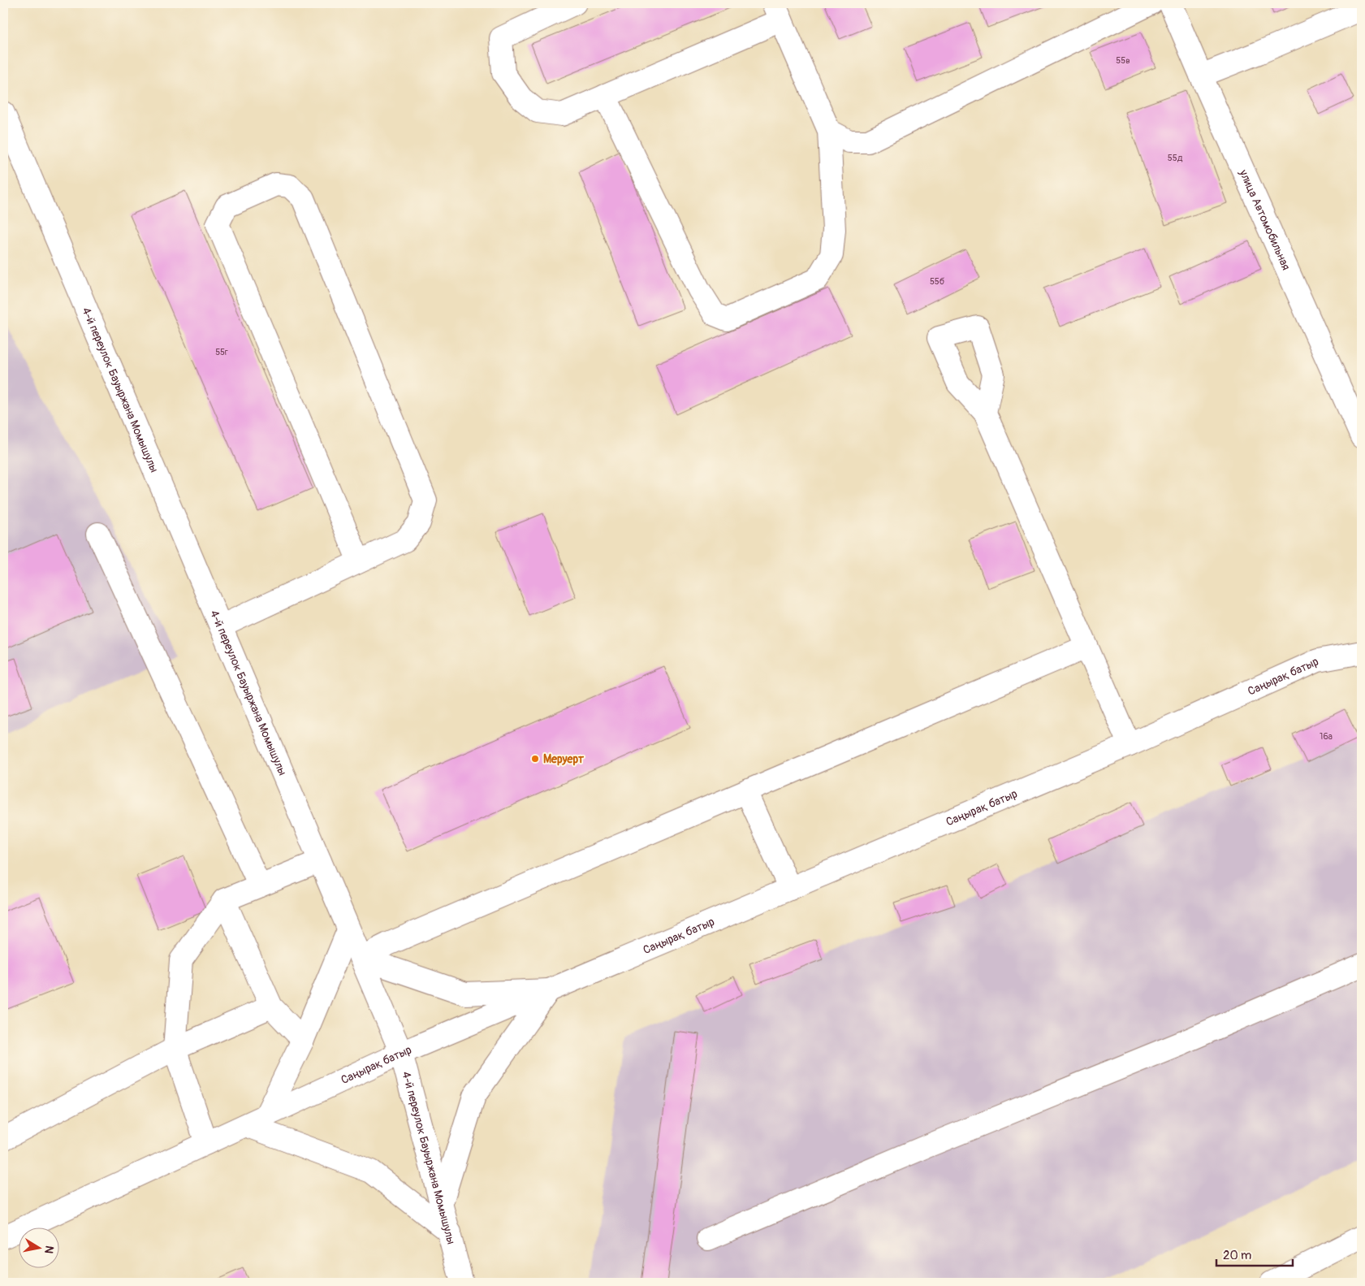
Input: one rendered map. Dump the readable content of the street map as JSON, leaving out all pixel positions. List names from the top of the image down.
{
  "streets": {
    "street": ["улица Автомобильная", "4-й переулок Бауыржана Момышулы", "Саңырақ батыр"]
  },
  "crossings": [
    ["4-й переулок Бауыржана Момышулы", "Саңырақ батыр"]
  ],
  "places": ["Меруерт"],
  "house_numbers": [
    "55в",
    "55д",
    "55б",
    "55г",
    "16а"
  ],
  "scale_bar": "20 m",
  "north": "right"
}
